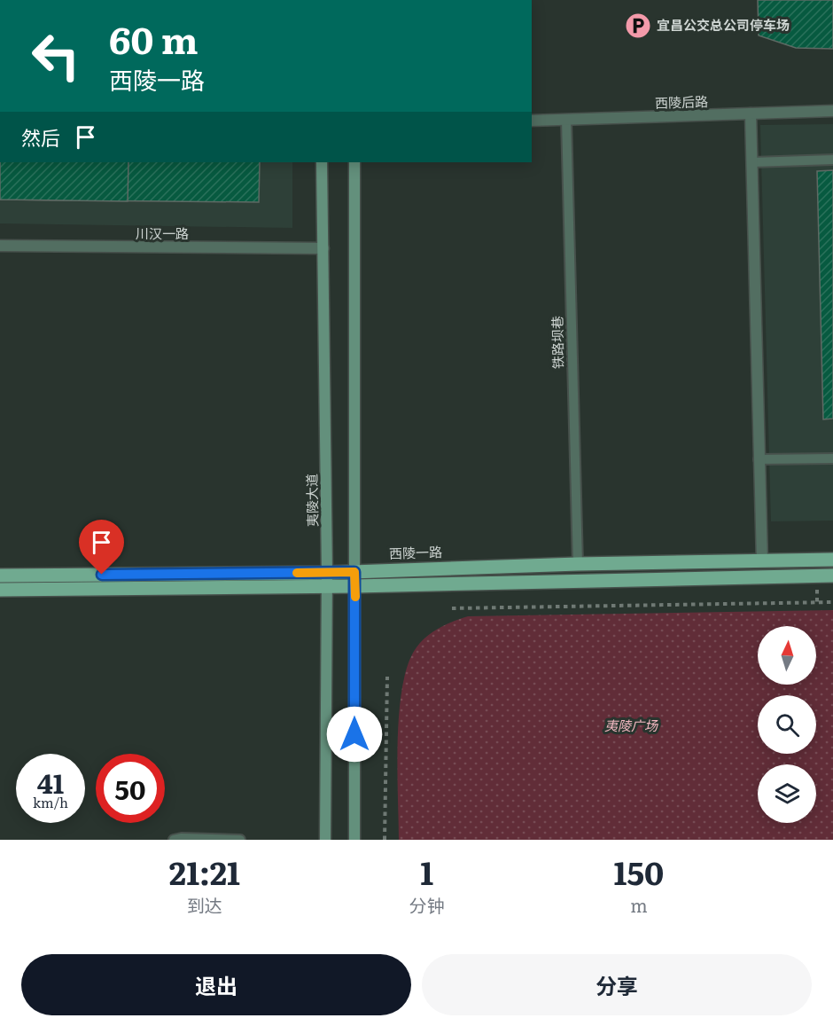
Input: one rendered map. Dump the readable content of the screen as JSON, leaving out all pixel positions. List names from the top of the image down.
{
  "streets": {
    "main road": ["夷陵大道", "西陵一路"],
    "street": ["西陵后路", "川汉一路"],
    "lane": ["铁路坝巷"]
  },
  "crossings": [
    ["西陵后路", "铁路坝巷"],
    ["川汉一路", "夷陵大道"],
    ["铁路坝巷", "西陵一路"],
    ["夷陵大道", "西陵一路"]
  ],
  "parks": ["夷陵广场"],
  "places": {
    "parking": ["宜昌公交总公司停车场"]
  },
  "north": "top",
  "page": {
    "turn": ["60 m", "西陵一路"],
    "then": "然后",
    "speed": "41 km/h",
    "limit": "50",
    "eta": [
      "21:21",
      "到达",
      "1",
      "分钟",
      "150",
      "m"
    ],
    "buttons": ["退出", "分享"]
  }
}
